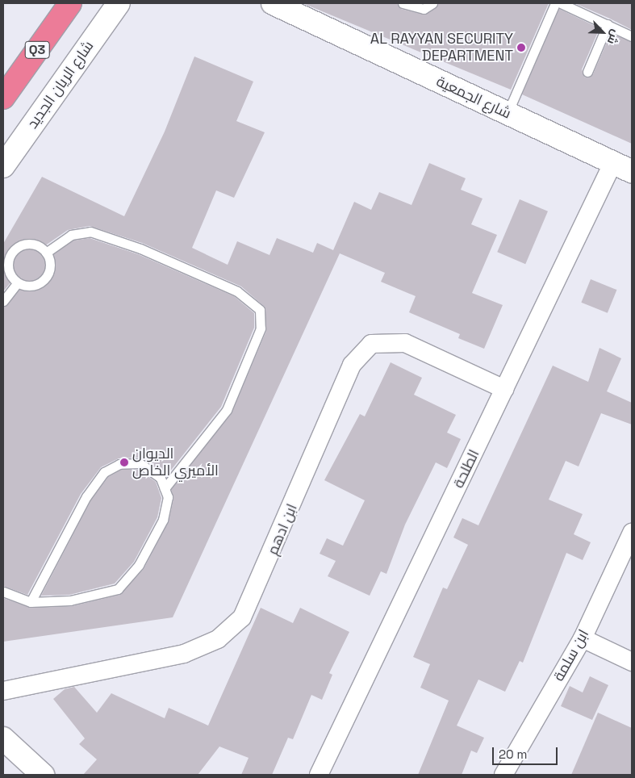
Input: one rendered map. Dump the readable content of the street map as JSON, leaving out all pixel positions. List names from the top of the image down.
{
  "streets": {
    "highway": ["Q3"],
    "street": [
      "شارع الريان الجديد",
      "شارع الجمعية",
      "الطلحة",
      "ابن ادهم",
      "ابن سلمة"
    ]
  },
  "crossings": [
    ["شارع الجمعية", "الطلحة"],
    ["الطلحة", "ابن ادهم"]
  ],
  "places": ["AL RAYYAN SECURITY DEPARTMENT", "الديوان الأميري الخاص"],
  "scale_bar": "20 m",
  "north": "bottom right"
}
